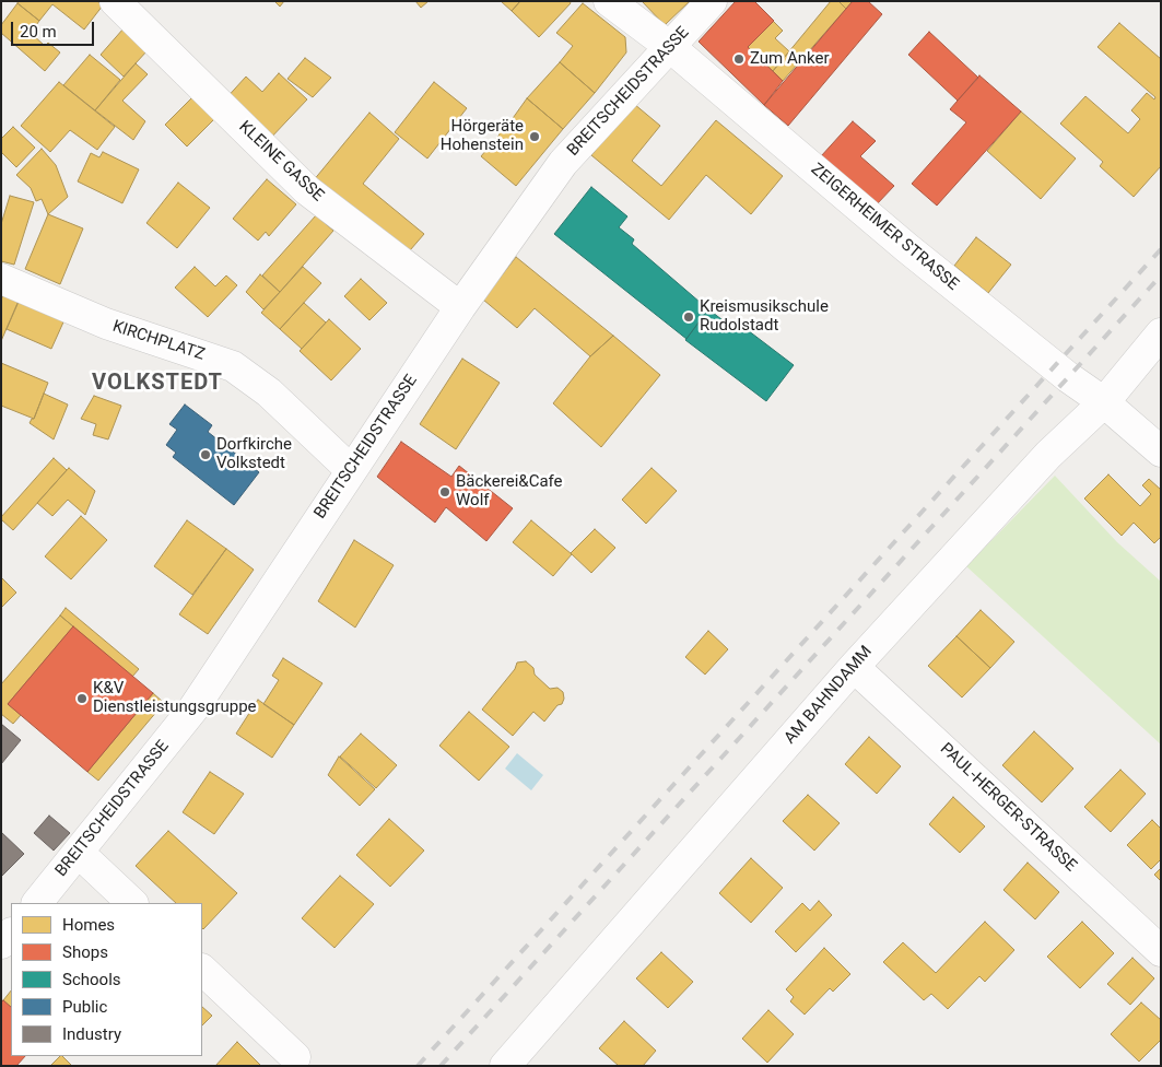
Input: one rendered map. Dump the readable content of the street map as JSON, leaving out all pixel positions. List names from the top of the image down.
{
  "streets": {
    "street": [
      "BREITSCHEIDSTRASSE",
      "KLEINE GASSE",
      "ZEIGERHEIMER STRASSE",
      "KIRCHPLATZ",
      "AM BAHNDAMM",
      "PAUL-HERGER-STRASSE"
    ]
  },
  "crossings": [
    ["BREITSCHEIDSTRASSE", "KLEINE GASSE"],
    ["BREITSCHEIDSTRASSE", "ZEIGERHEIMER STRASSE"],
    ["BREITSCHEIDSTRASSE", "KIRCHPLATZ"],
    ["ZEIGERHEIMER STRASSE", "AM BAHNDAMM"],
    ["AM BAHNDAMM", "PAUL-HERGER-STRASSE"]
  ],
  "districts": ["VOLKSTEDT"],
  "places": [
    "Zum Anker",
    "Hörgeräte Hohenstein",
    "Kreismusikschule Rudolstadt",
    "Dorfkirche Volkstedt",
    "Bäckerei&Cafe Wolf",
    "K&V Dienstleistungsgruppe"
  ],
  "legend": [
    "Homes",
    "Shops",
    "Schools",
    "Public",
    "Industry"
  ],
  "scale_bar": "20 m"
}
